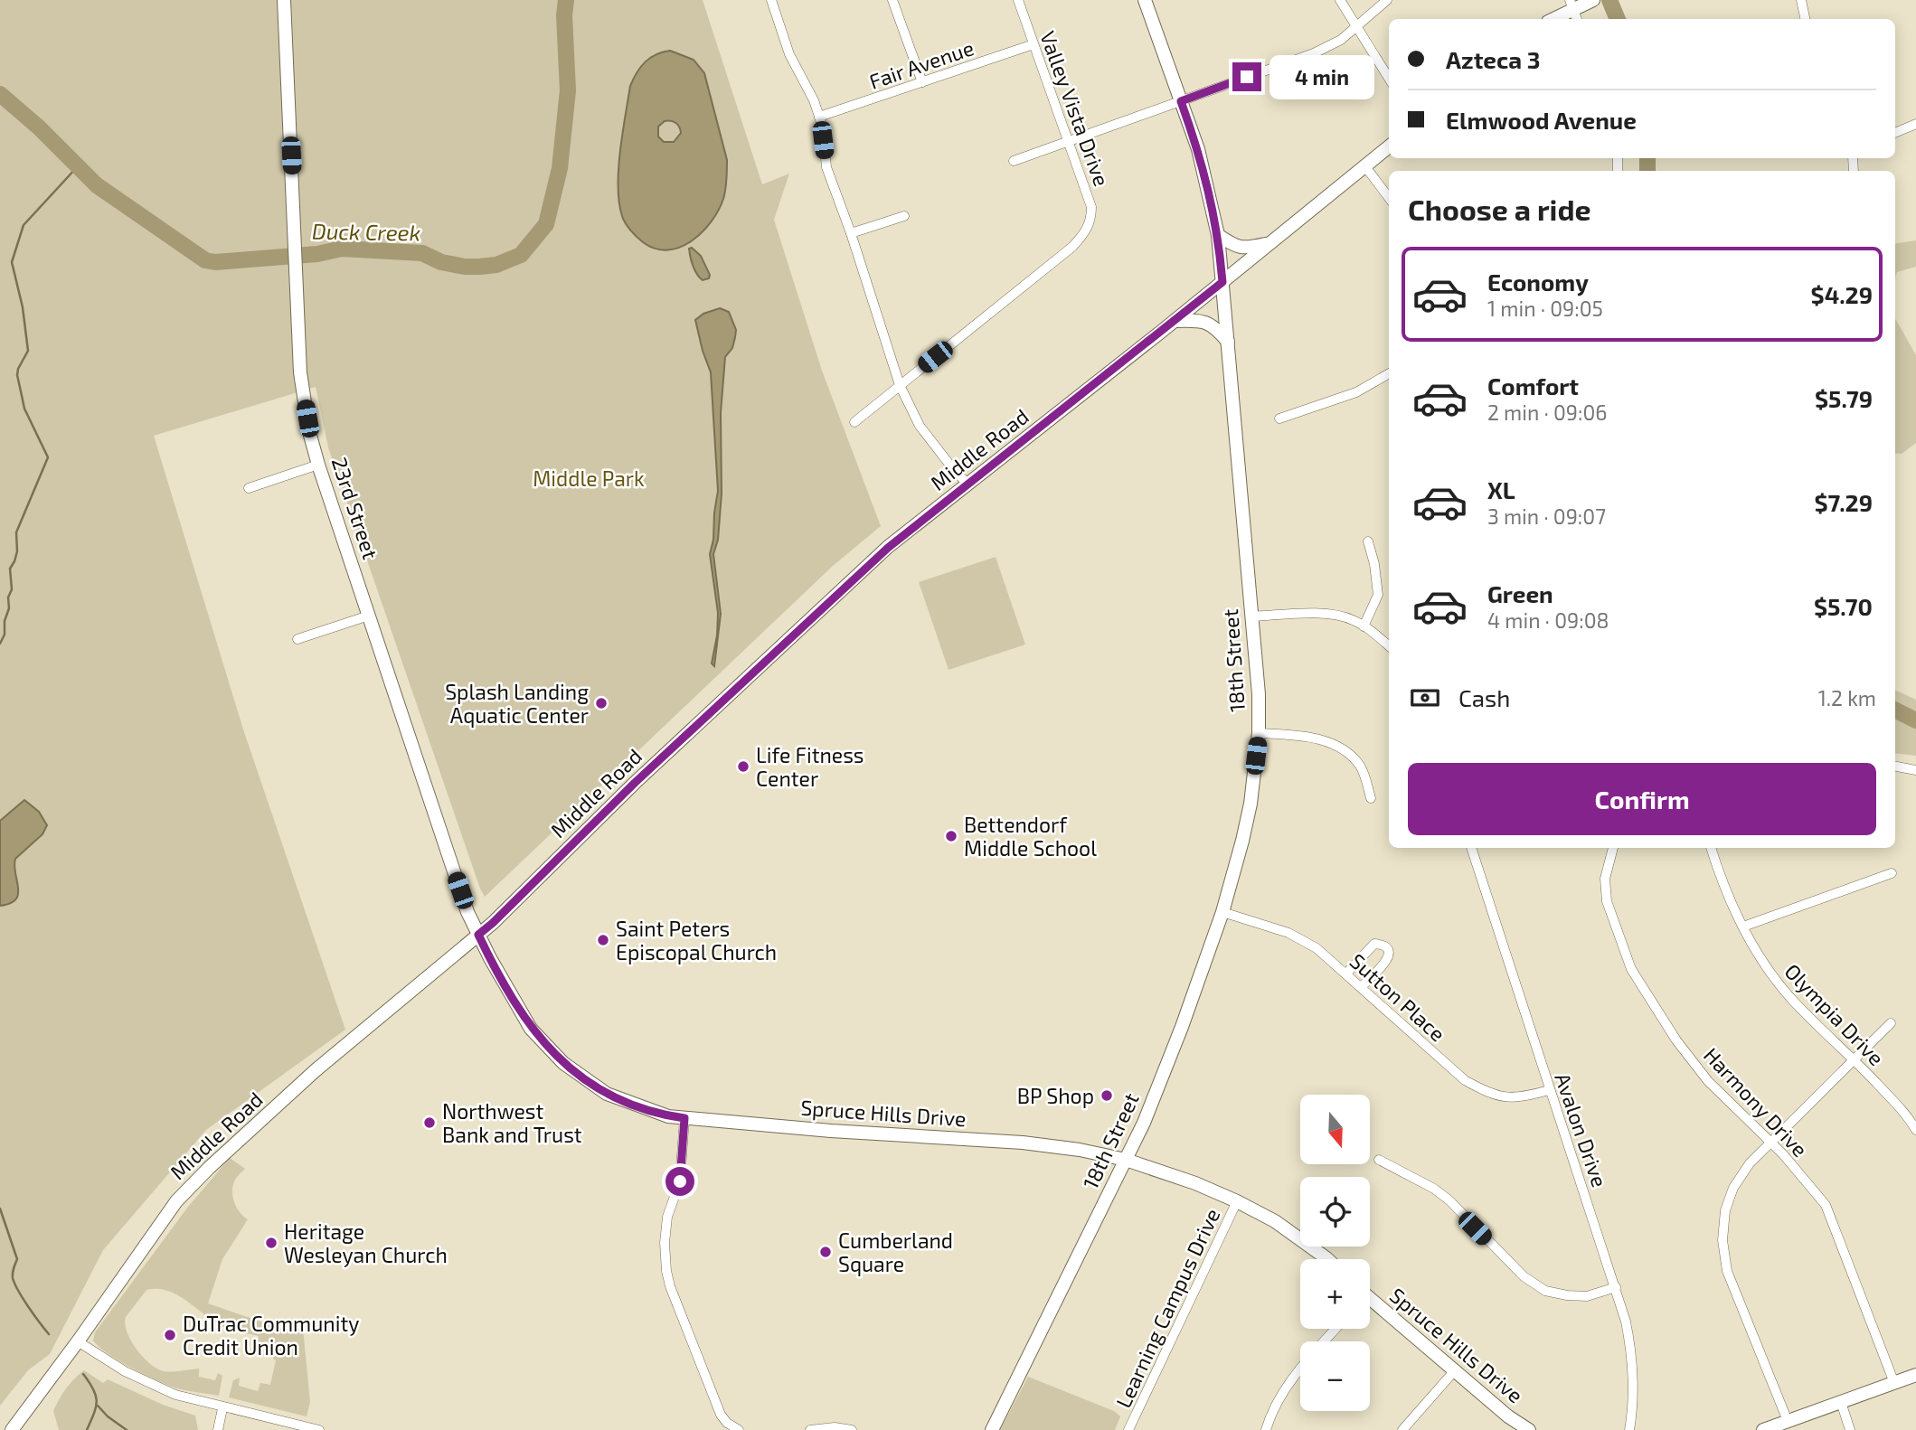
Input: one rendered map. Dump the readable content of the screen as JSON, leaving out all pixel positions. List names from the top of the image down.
{
  "streets": {
    "main road": [
      "Middle Road",
      "23rd Street",
      "18th Street",
      "Spruce Hills Drive"
    ],
    "street": [
      "Fair Avenue",
      "Valley Vista Drive",
      "Sutton Place",
      "Olympia Drive",
      "Harmony Drive",
      "Avalon Drive",
      "Learning Campus Drive"
    ]
  },
  "crossings": [
    ["Fair Avenue", "Valley Vista Drive"],
    ["Middle Road", "23rd Street"],
    ["Middle Road", "18th Street"],
    ["Middle Road", "Spruce Hills Drive"],
    ["23rd Street", "Spruce Hills Drive"],
    ["18th Street", "Sutton Place"],
    ["18th Street", "Spruce Hills Drive"],
    ["Sutton Place", "Avalon Drive"],
    ["Spruce Hills Drive", "Learning Campus Drive"]
  ],
  "water": ["Duck Creek"],
  "parks": ["Middle Park"],
  "places": [
    "Splash Landing Aquatic Center",
    "Life Fitness Center",
    "Bettendorf Middle School",
    "Saint Peters Episcopal Church",
    "BP Shop",
    "Northwest Bank and Trust",
    "Heritage Wesleyan Church",
    "Cumberland Square",
    "DuTrac Community Credit Union"
  ],
  "north": "bottom",
  "page": {
    "banner": ["Azteca 3", "Elmwood Avenue"],
    "bubble": "4 min",
    "heading": "Choose a ride",
    "list": [
      {
        "name": "Economy",
        "note": "1 min · 09:05",
        "value": "$4.29"
      },
      {
        "name": "Comfort",
        "note": "2 min · 09:06",
        "value": "$5.79"
      },
      {
        "name": "XL",
        "note": "3 min · 09:07",
        "value": "$7.29"
      },
      {
        "name": "Green",
        "note": "4 min · 09:08",
        "value": "$5.70"
      }
    ],
    "pay": ["Cash", "1.2 km"],
    "buttons": "Confirm",
    "map_buttons": ["+", "−"]
  }
}
